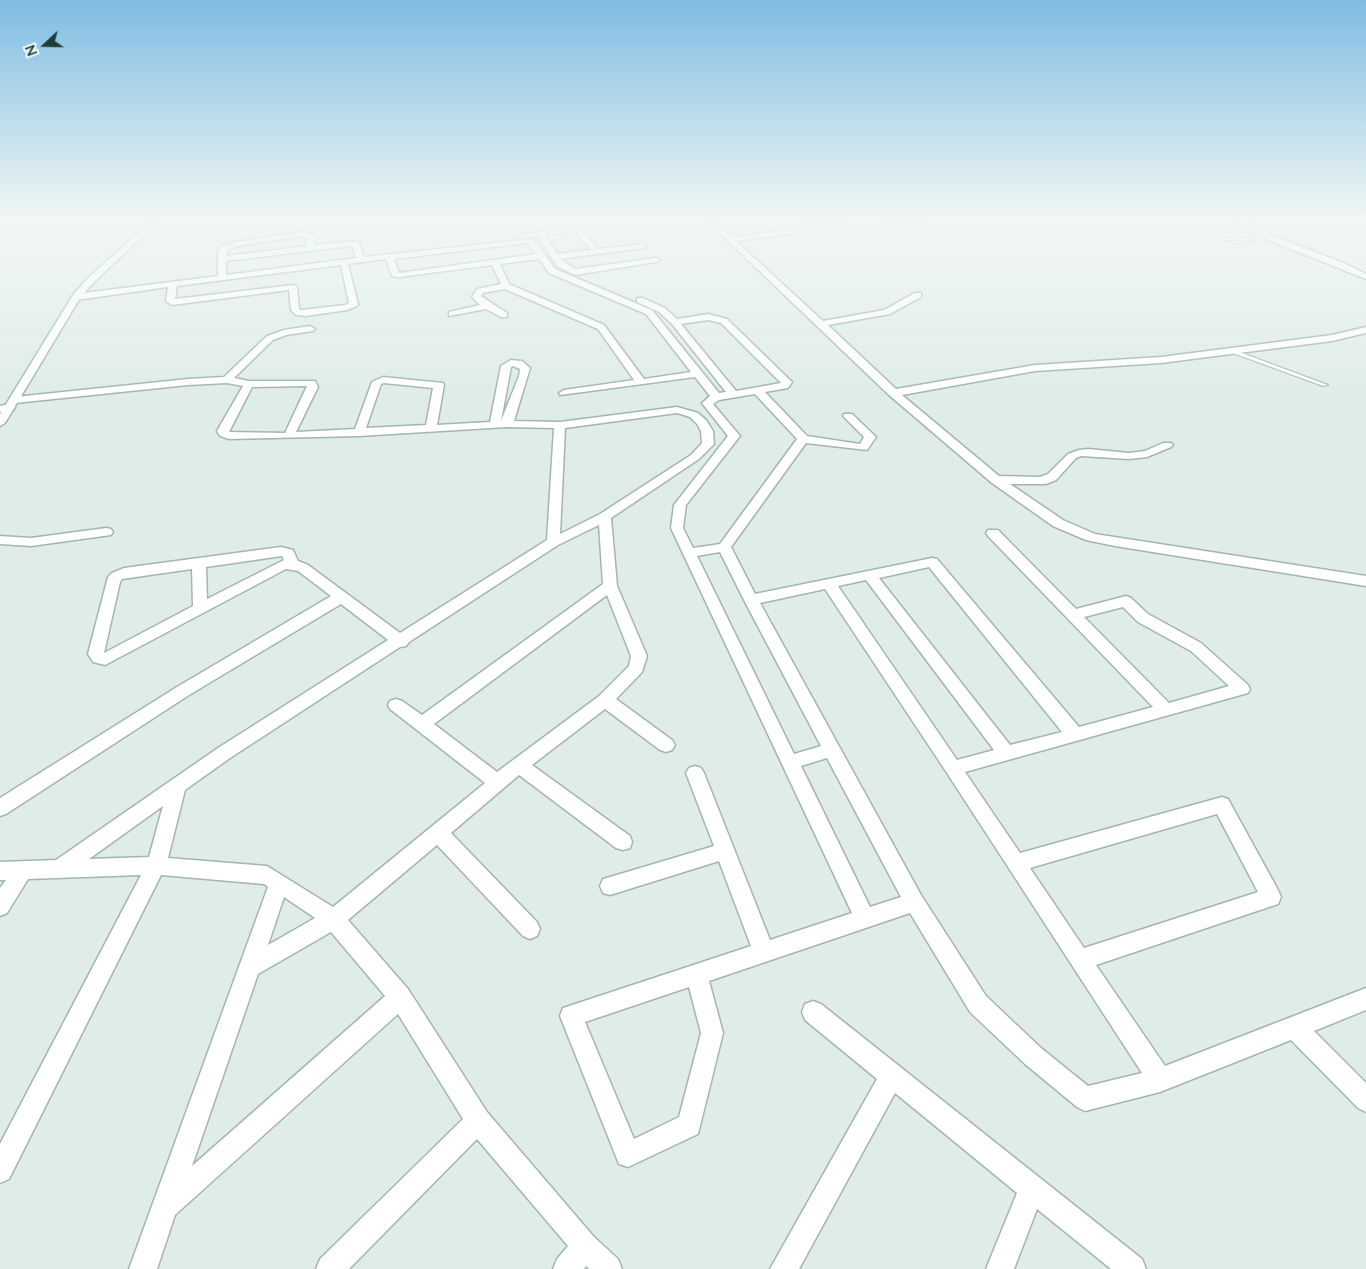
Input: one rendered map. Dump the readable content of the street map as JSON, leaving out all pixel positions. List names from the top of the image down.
{
  "north": "left"
}
